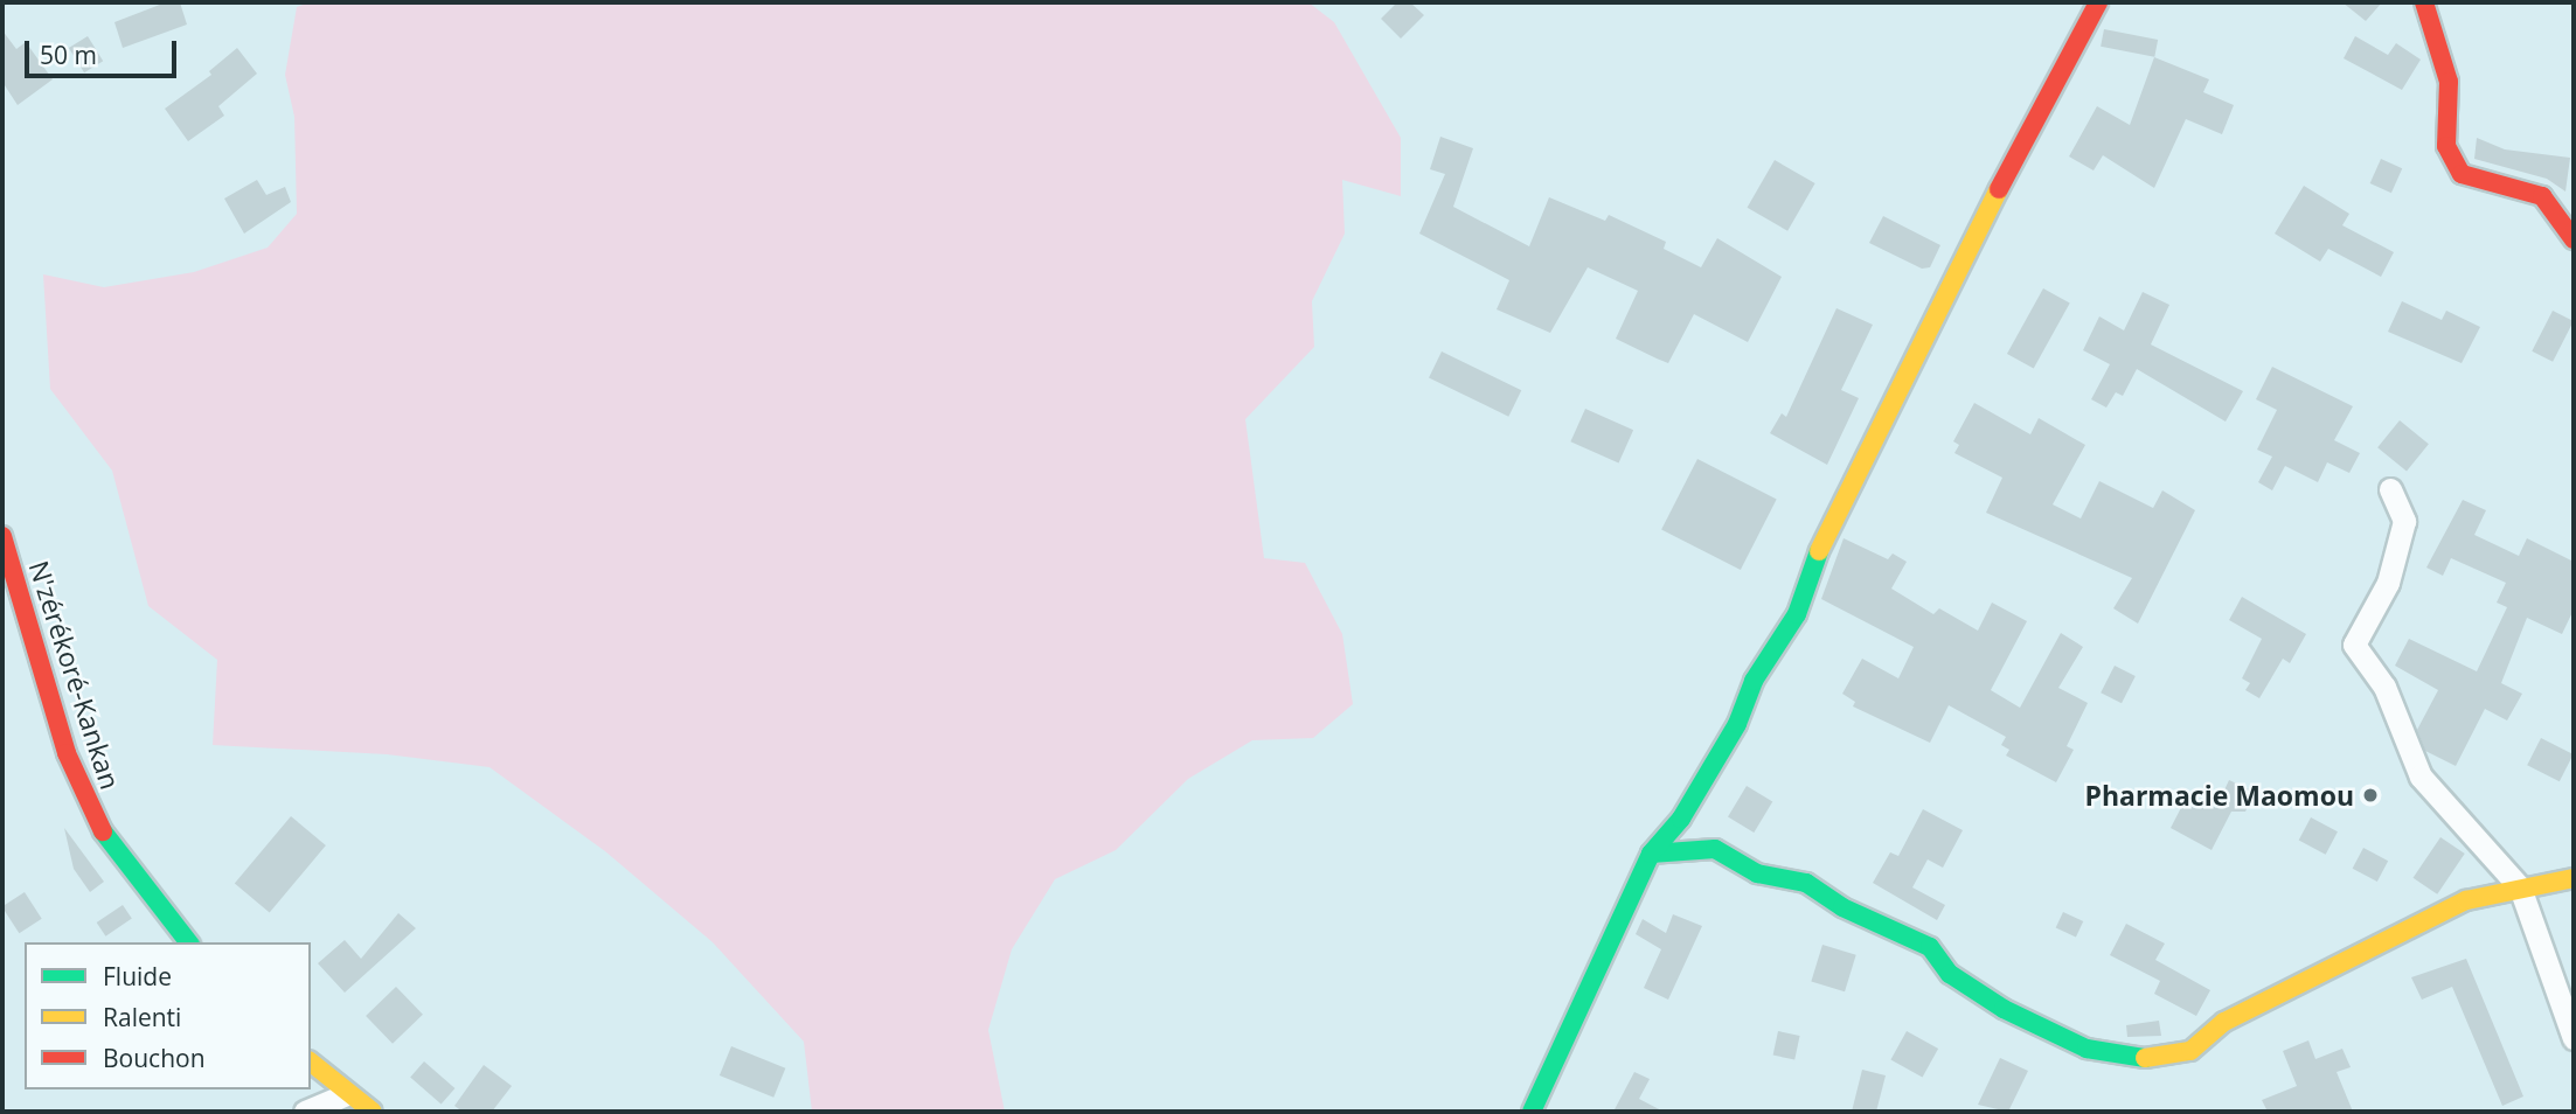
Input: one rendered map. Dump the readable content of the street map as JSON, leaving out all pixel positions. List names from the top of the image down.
{
  "streets": {
    "main road": ["N'zérékoré-Kankan"]
  },
  "places": ["Pharmacie Maomou"],
  "legend": ["Fluide", "Ralenti", "Bouchon"],
  "scale_bar": "50 m"
}
